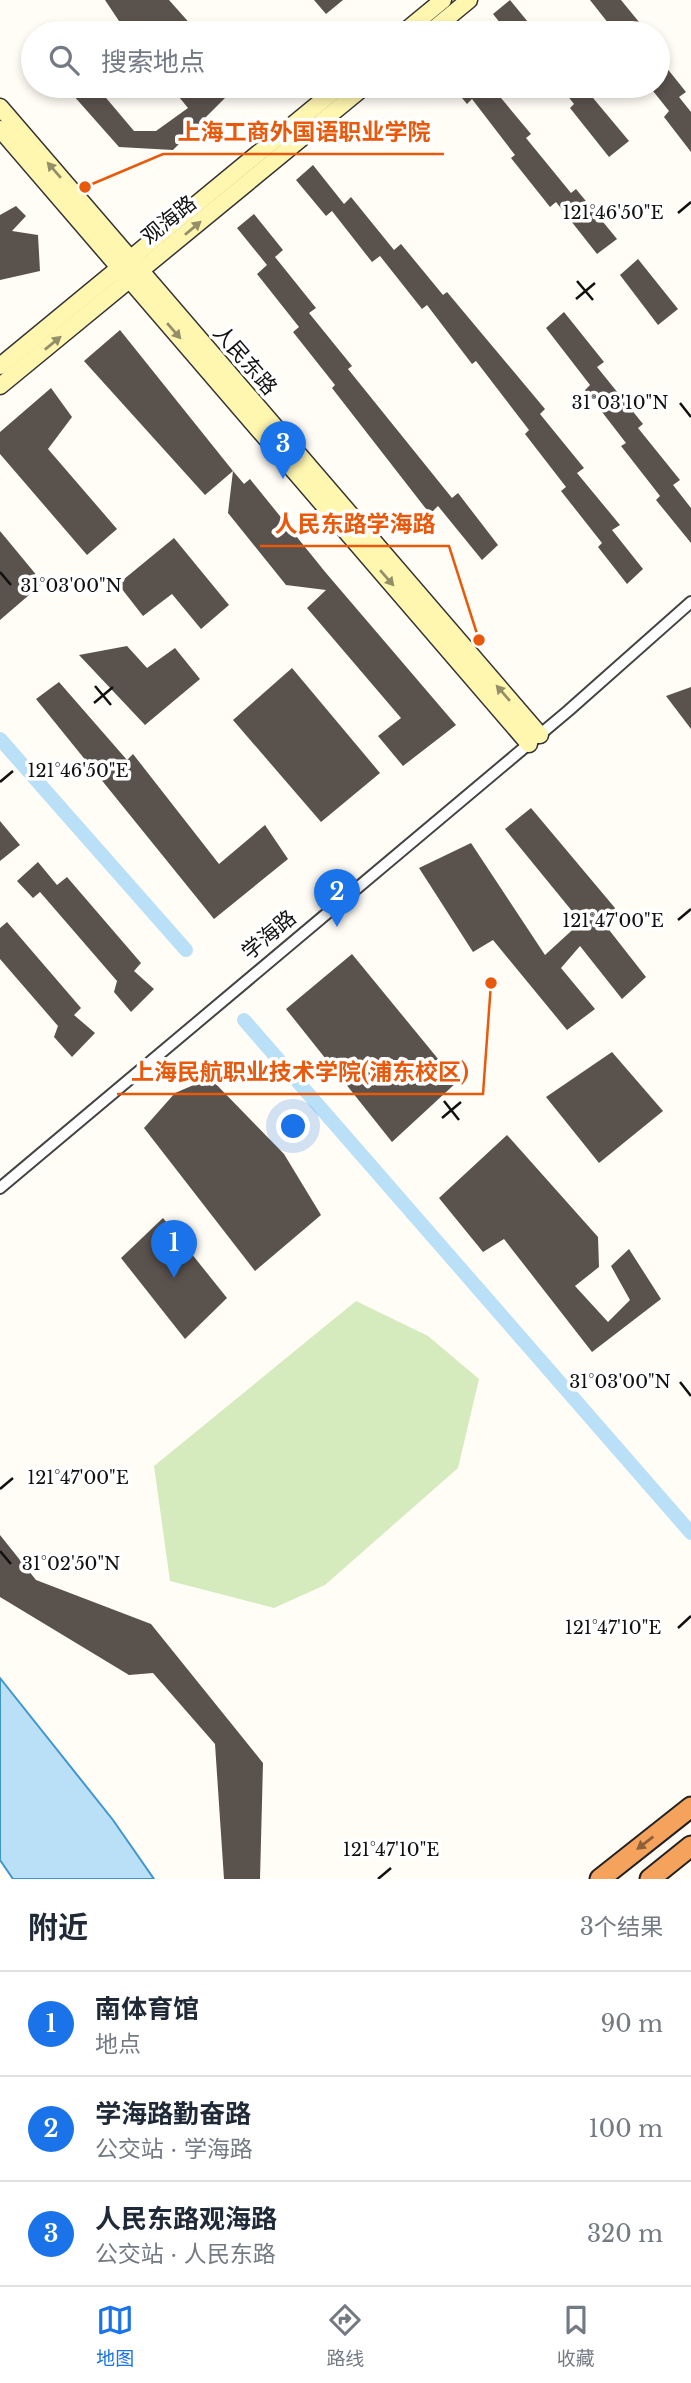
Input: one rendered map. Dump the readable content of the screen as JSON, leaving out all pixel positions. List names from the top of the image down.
{
  "streets": {
    "main road": ["观海路", "人民东路"],
    "street": ["学海路"]
  },
  "crossings": [
    ["观海路", "人民东路"],
    ["人民东路", "学海路"]
  ],
  "places": ["上海工商外国语职业学院", "人民东路学海路", "上海民航职业技术学院(浦东校区)"],
  "page": {
    "search": "搜索地点",
    "pins": ["3", "2", "1"],
    "heading": ["附近", "3个结果"],
    "list": [
      {
        "mark": "1",
        "name": "南体育馆",
        "note": "地点",
        "value": "90 m"
      },
      {
        "mark": "2",
        "name": "学海路勤奋路",
        "note": "公交站 · 学海路",
        "value": "100 m"
      },
      {
        "mark": "3",
        "name": "人民东路观海路",
        "note": "公交站 · 人民东路",
        "value": "320 m"
      }
    ],
    "nav": ["地图", "路线", "收藏"]
  },
  "coordinates": [
    "121°46'50\"E",
    "31°03'10\"N",
    "31°03'00\"N",
    "121°47'00\"E",
    "31°02'50\"N",
    "121°47'10\"E"
  ]
}
